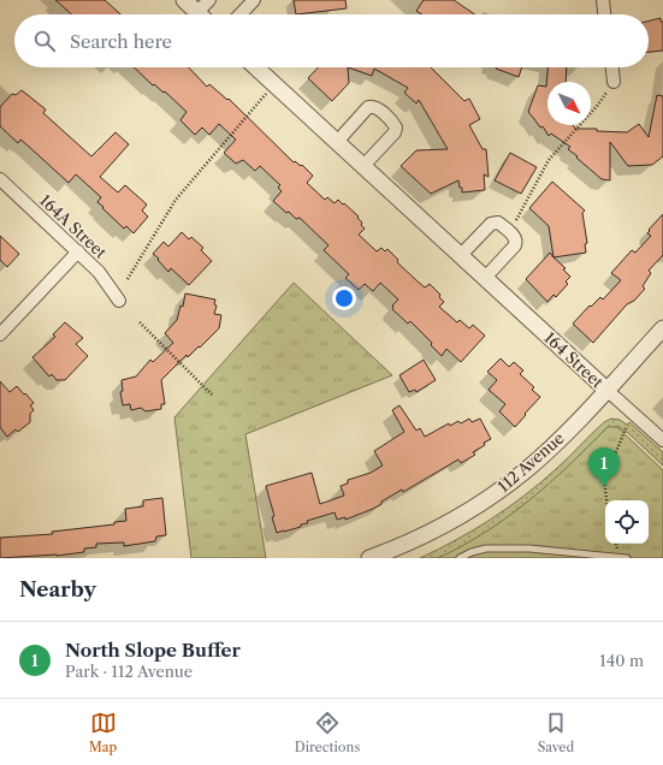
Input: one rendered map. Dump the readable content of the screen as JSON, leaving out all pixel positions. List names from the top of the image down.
{
  "streets": {
    "street": ["164A Street", "164 Street", "112 Avenue"]
  },
  "crossings": [
    ["164 Street", "112 Avenue"]
  ],
  "north": "bottom right",
  "page": {
    "search": "Search here",
    "pins": "1",
    "heading": "Nearby",
    "list": [
      {
        "mark": "1",
        "name": "North Slope Buffer",
        "note": "Park · 112 Avenue",
        "value": "140 m"
      }
    ],
    "nav": ["Map", "Directions", "Saved"]
  }
}
